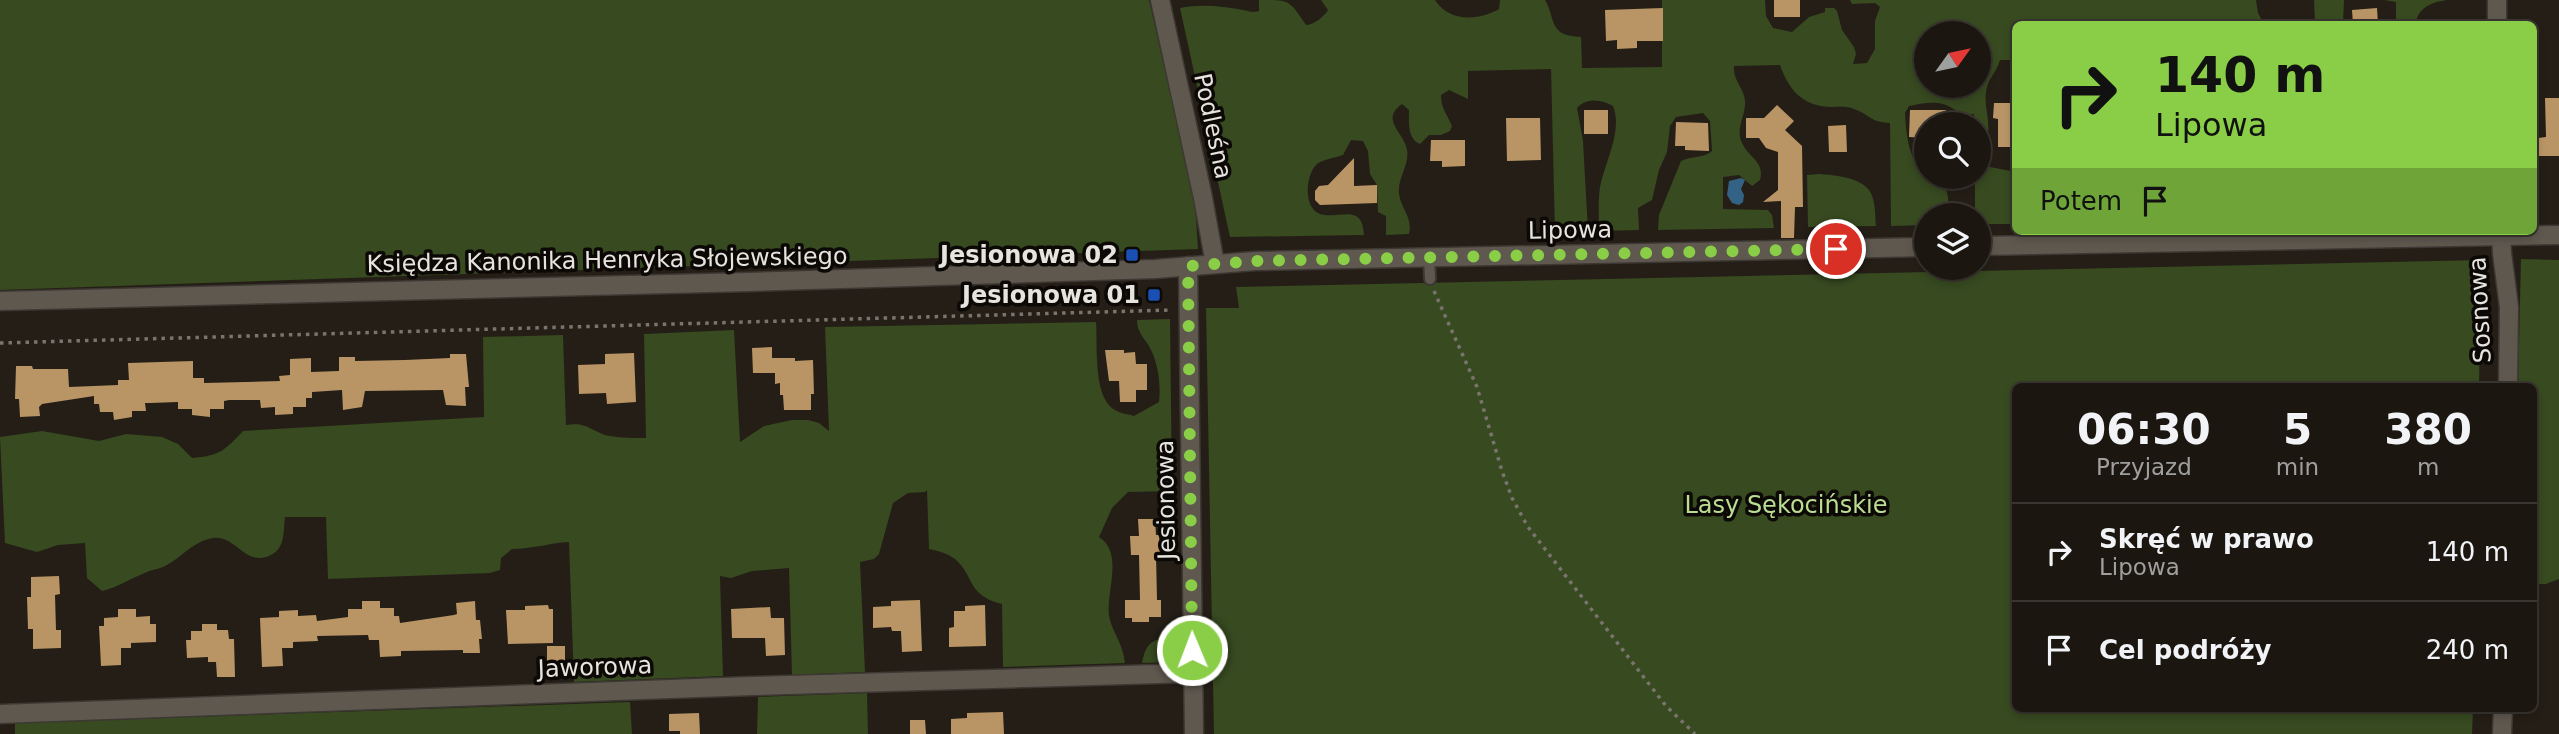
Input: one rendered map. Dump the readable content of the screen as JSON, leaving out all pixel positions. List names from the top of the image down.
{
  "streets": {
    "street": [
      "Podleśna",
      "Lipowa",
      "Księdza Kanonika Henryka Słojewskiego",
      "Sosnowa",
      "Jesionowa",
      "Jaworowa"
    ]
  },
  "crossings": [
    ["Podleśna", "Lipowa"],
    ["Podleśna", "Księdza Kanonika Henryka Słojewskiego"],
    ["Lipowa", "Księdza Kanonika Henryka Słojewskiego"],
    ["Księdza Kanonika Henryka Słojewskiego", "Jesionowa"],
    ["Jesionowa", "Jaworowa"]
  ],
  "parks": ["Lasy Sękocińskie"],
  "places": {
    "transit": ["Jesionowa 02", "Jesionowa 01"]
  },
  "north": "top right",
  "page": {
    "turn": ["140 m", "Lipowa"],
    "then": "Potem",
    "eta": [
      "06:30",
      "Przyjazd",
      "5",
      "min",
      "380",
      "m"
    ],
    "list": [
      {
        "name": "Skręć w prawo",
        "note": "Lipowa",
        "value": "140 m"
      },
      {
        "name": "Cel podróży",
        "value": "240 m"
      }
    ]
  }
}
